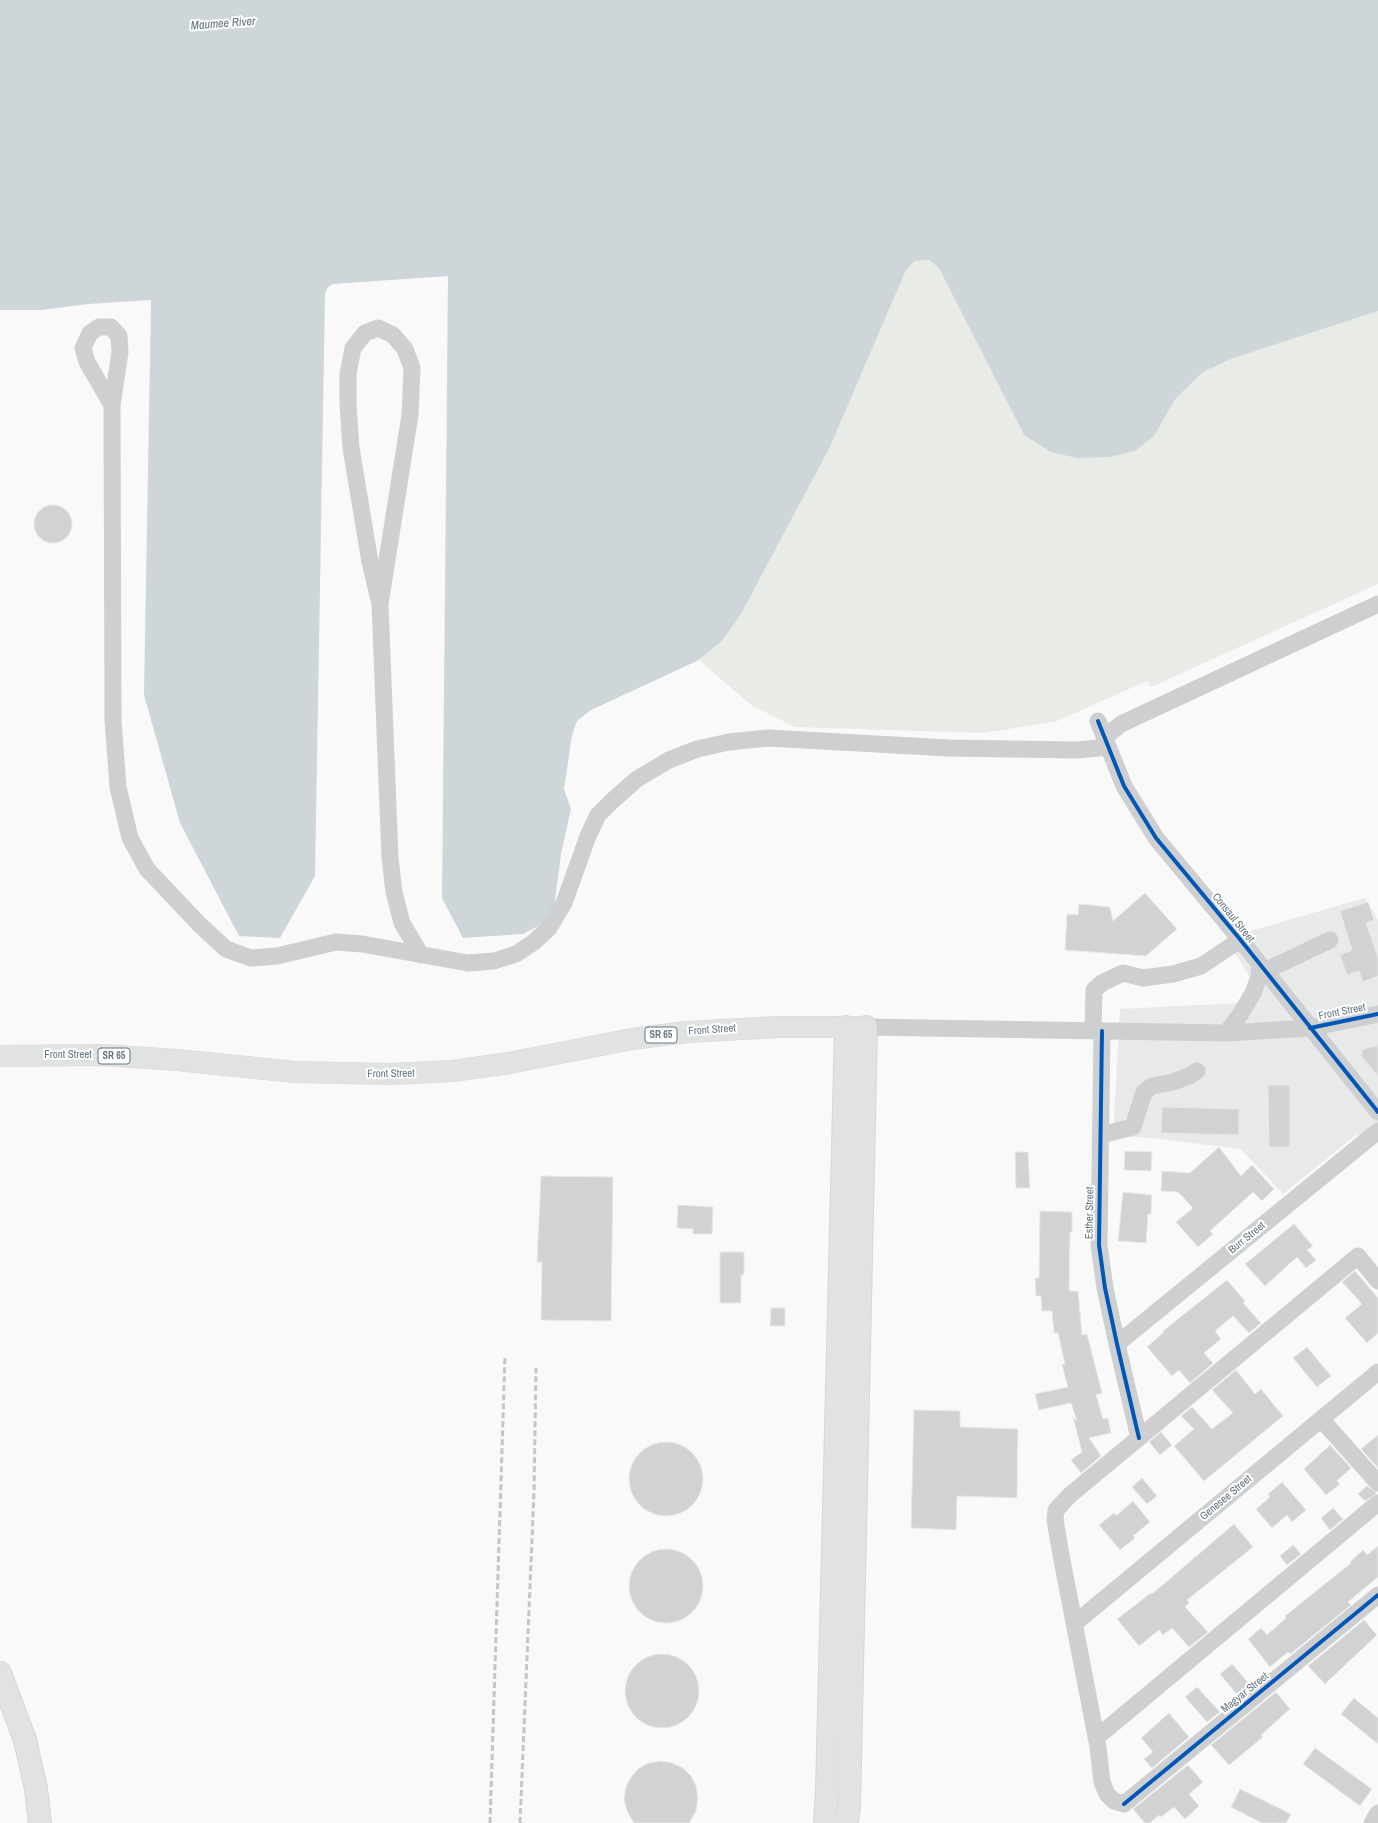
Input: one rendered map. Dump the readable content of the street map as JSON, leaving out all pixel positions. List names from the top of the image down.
{
  "streets": {
    "main road": ["Front Street", "SR 65"],
    "street": [
      "Consaul Street",
      "Esther Street",
      "Burr Street",
      "Genesee Street",
      "Magyar Street"
    ]
  },
  "crossings": [
    ["Consaul Street", "Front Street"],
    ["Consaul Street", "Esther Street"],
    ["Front Street", "Esther Street"],
    ["Esther Street", "Burr Street"]
  ],
  "water": ["Maumee River"]
}
